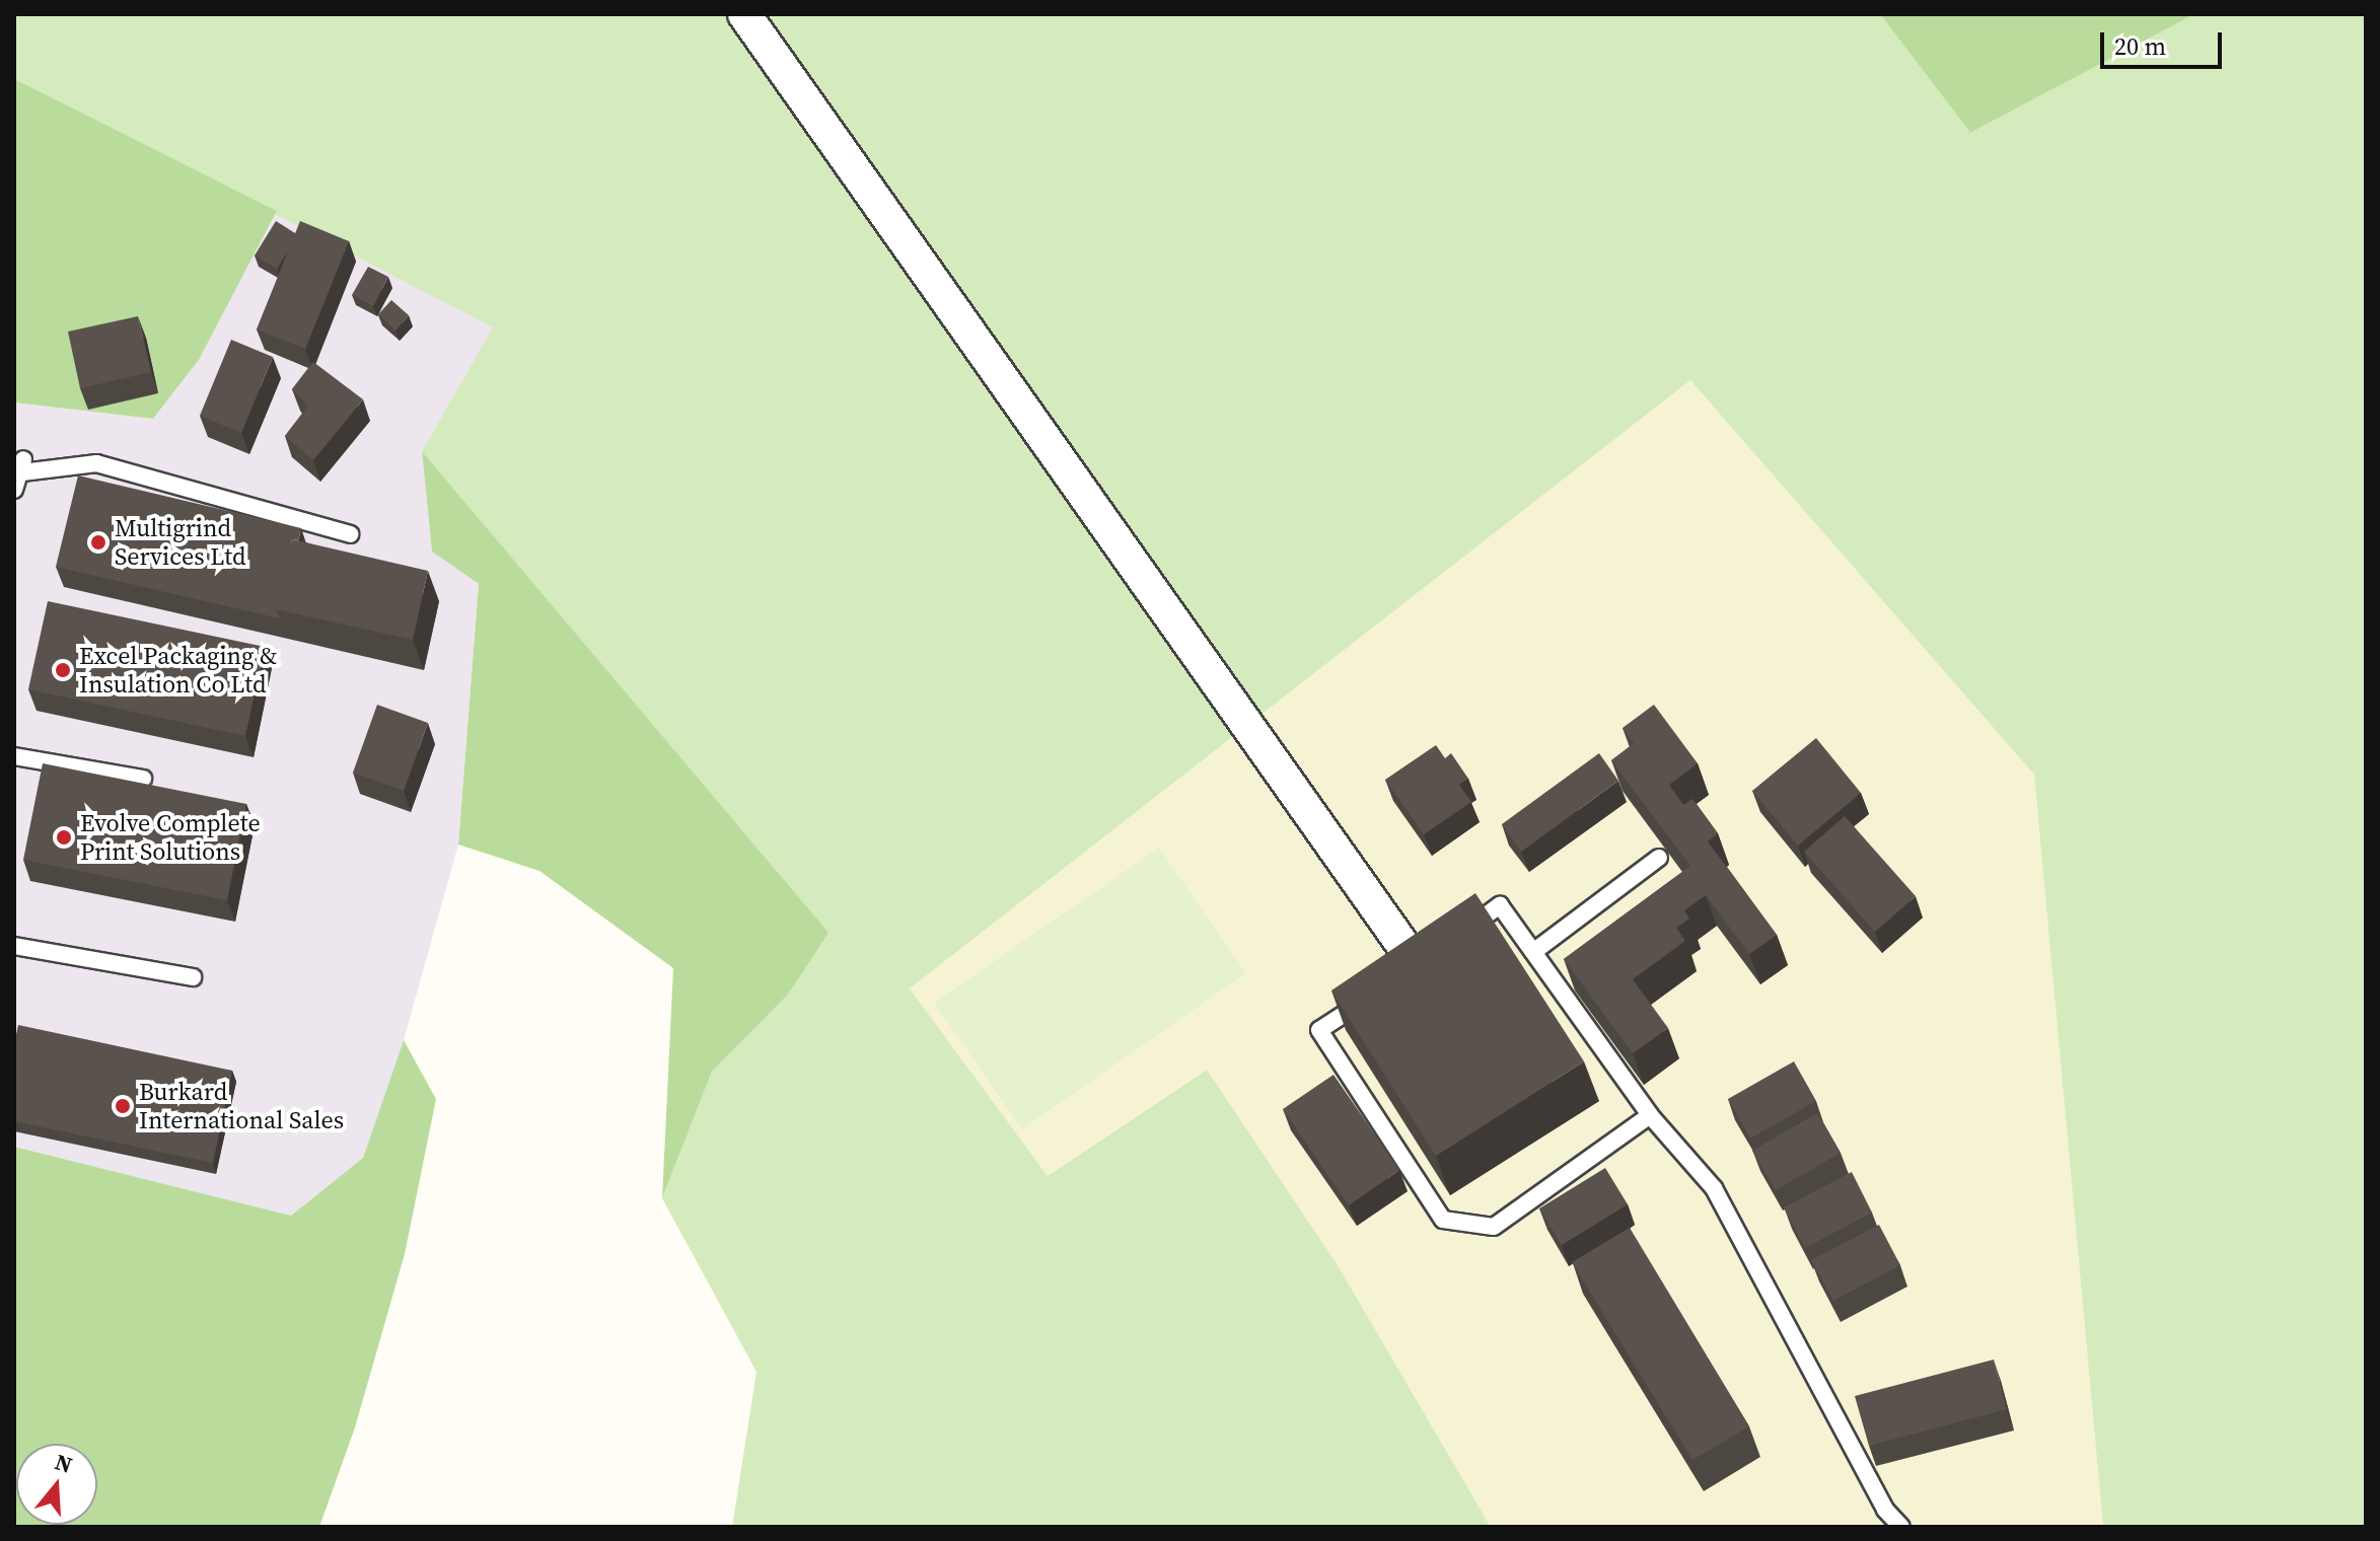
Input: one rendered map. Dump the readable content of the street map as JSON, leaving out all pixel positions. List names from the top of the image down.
{
  "places": [
    "Multigrind Services Ltd",
    "Excel Packaging & Insulation Co Ltd",
    "Evolve Complete Print Solutions",
    "Burkard International Sales"
  ],
  "scale_bar": "20 m",
  "north": "top"
}
